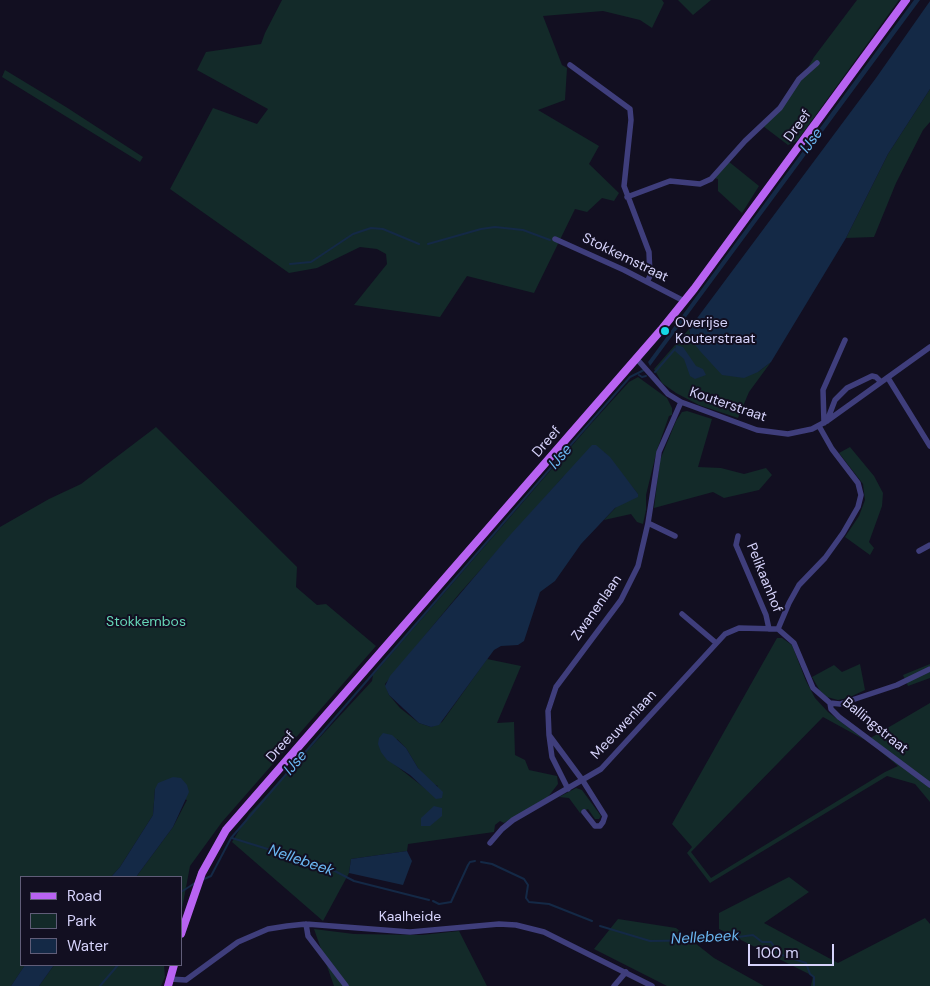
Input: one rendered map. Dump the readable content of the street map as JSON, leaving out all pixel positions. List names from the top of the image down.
{
  "streets": {
    "main road": ["Dreef"],
    "street": [
      "Stokkemstraat",
      "Kouterstraat",
      "Pelikaanhof",
      "Zwanenlaan",
      "Meeuwenlaan",
      "Ballingstraat",
      "Kaalheide"
    ]
  },
  "crossings": [
    ["Dreef", "Stokkemstraat"],
    ["Dreef", "Kouterstraat"],
    ["Kouterstraat", "Zwanenlaan"],
    ["Pelikaanhof", "Meeuwenlaan"],
    ["Zwanenlaan", "Meeuwenlaan"],
    ["Meeuwenlaan", "Ballingstraat"]
  ],
  "water": ["IJse", "Nellebeek"],
  "parks": ["Stokkembos"],
  "places": ["Overijse Kouterstraat"],
  "legend": ["Road", "Park", "Water"],
  "scale_bar": "100 m"
}
